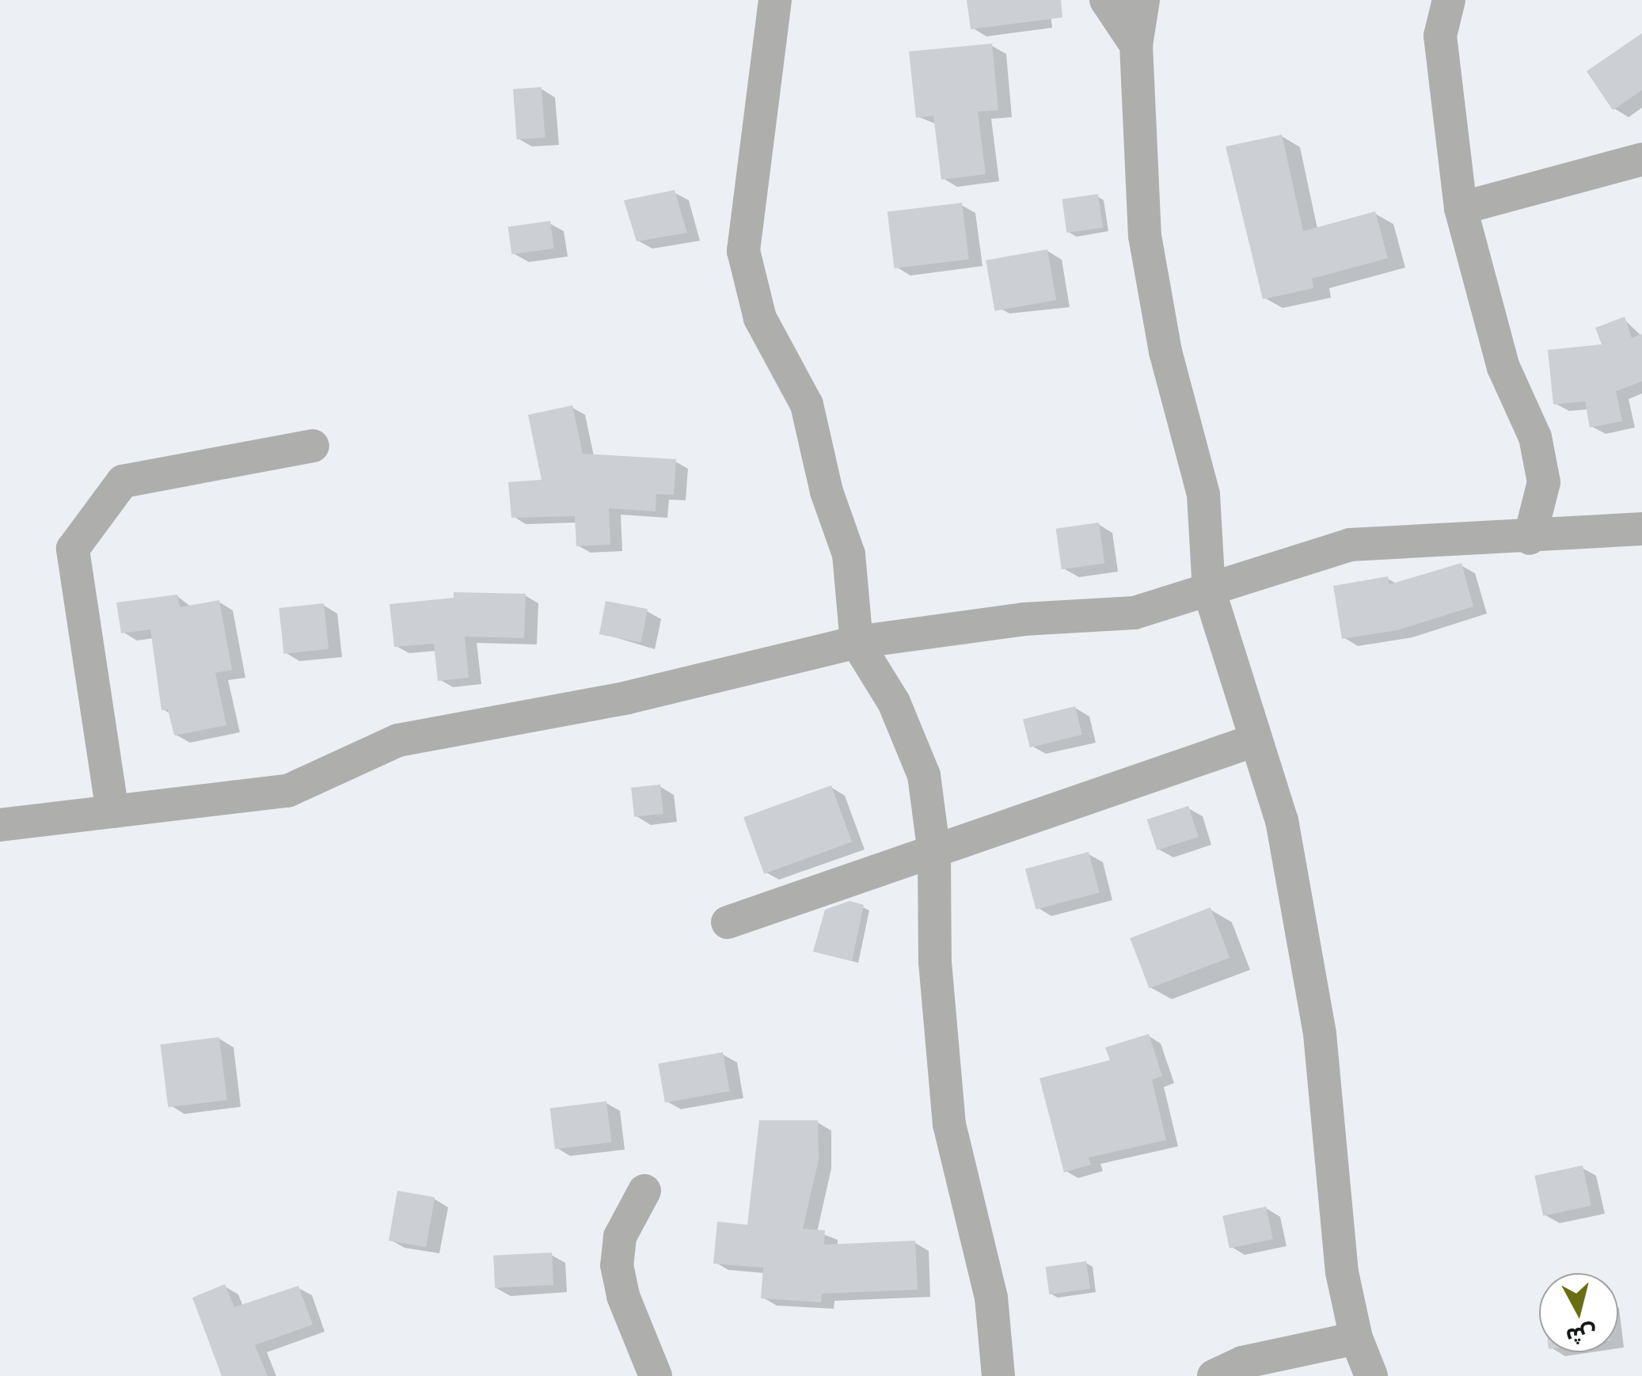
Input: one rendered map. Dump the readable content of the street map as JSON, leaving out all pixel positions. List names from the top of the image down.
{
  "north": "bottom"
}
